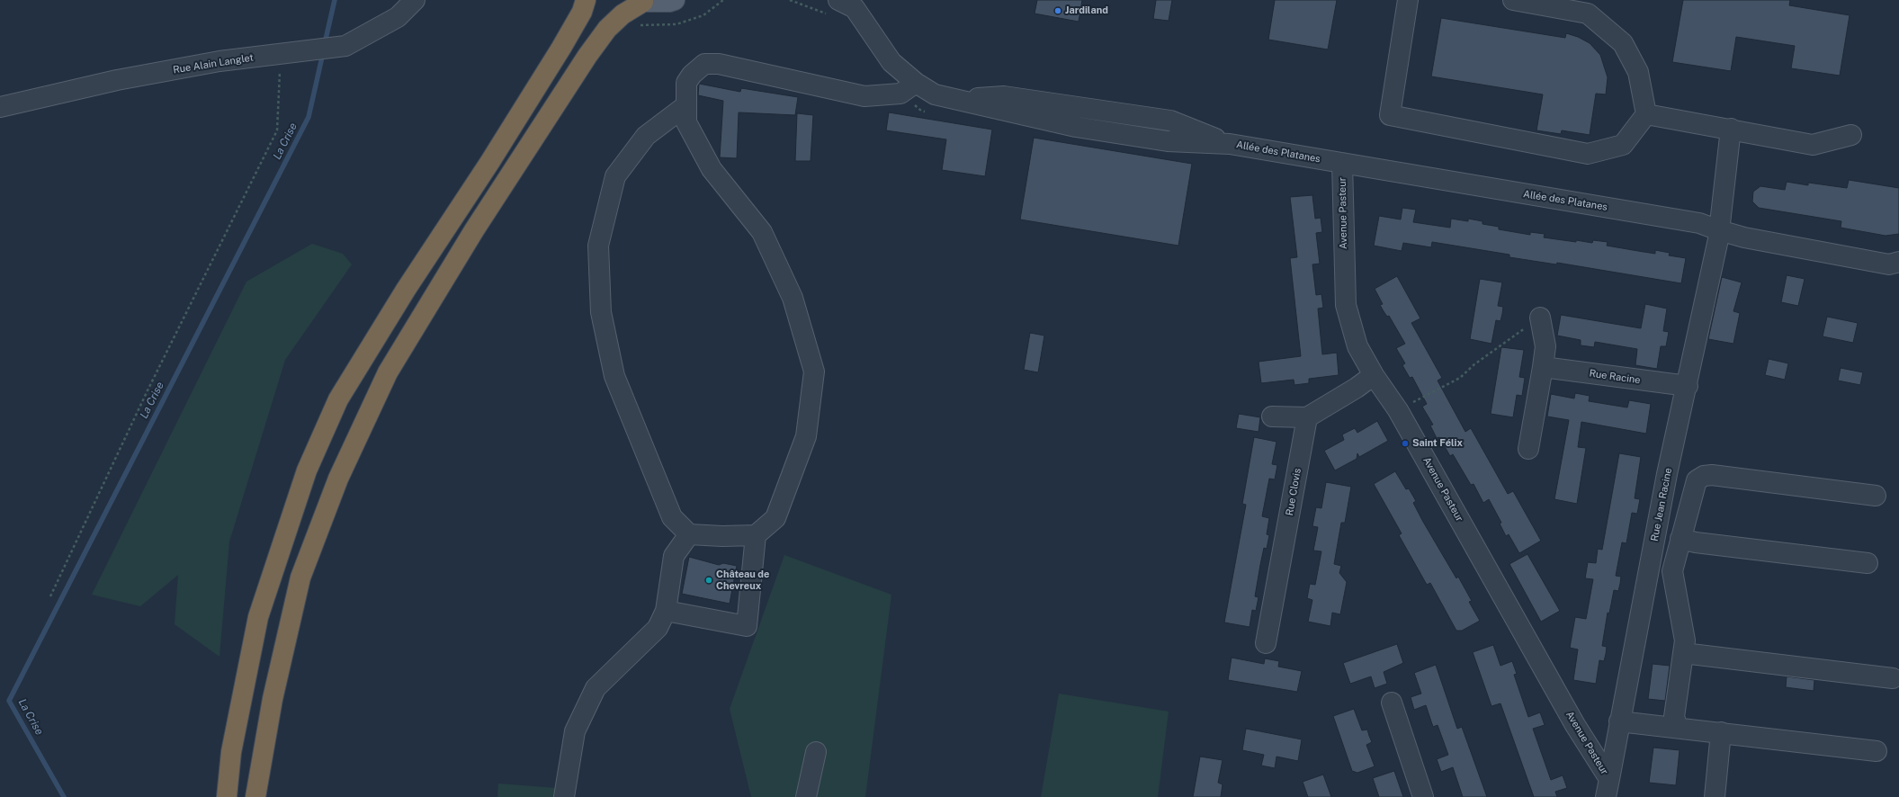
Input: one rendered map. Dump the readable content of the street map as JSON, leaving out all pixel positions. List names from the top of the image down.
{
  "streets": {
    "street": [
      "Rue Alain Langlet",
      "Allée des Platanes",
      "Avenue Pasteur",
      "Rue Racine",
      "Rue Clovis",
      "Rue Jean Racine"
    ]
  },
  "crossings": [
    ["Allée des Platanes", "Avenue Pasteur"],
    ["Allée des Platanes", "Rue Jean Racine"],
    ["Avenue Pasteur", "Rue Jean Racine"],
    ["Rue Racine", "Rue Jean Racine"]
  ],
  "water": ["La Crise"],
  "places": ["Jardiland", "Saint Félix", "Château de Chevreux"]
}
